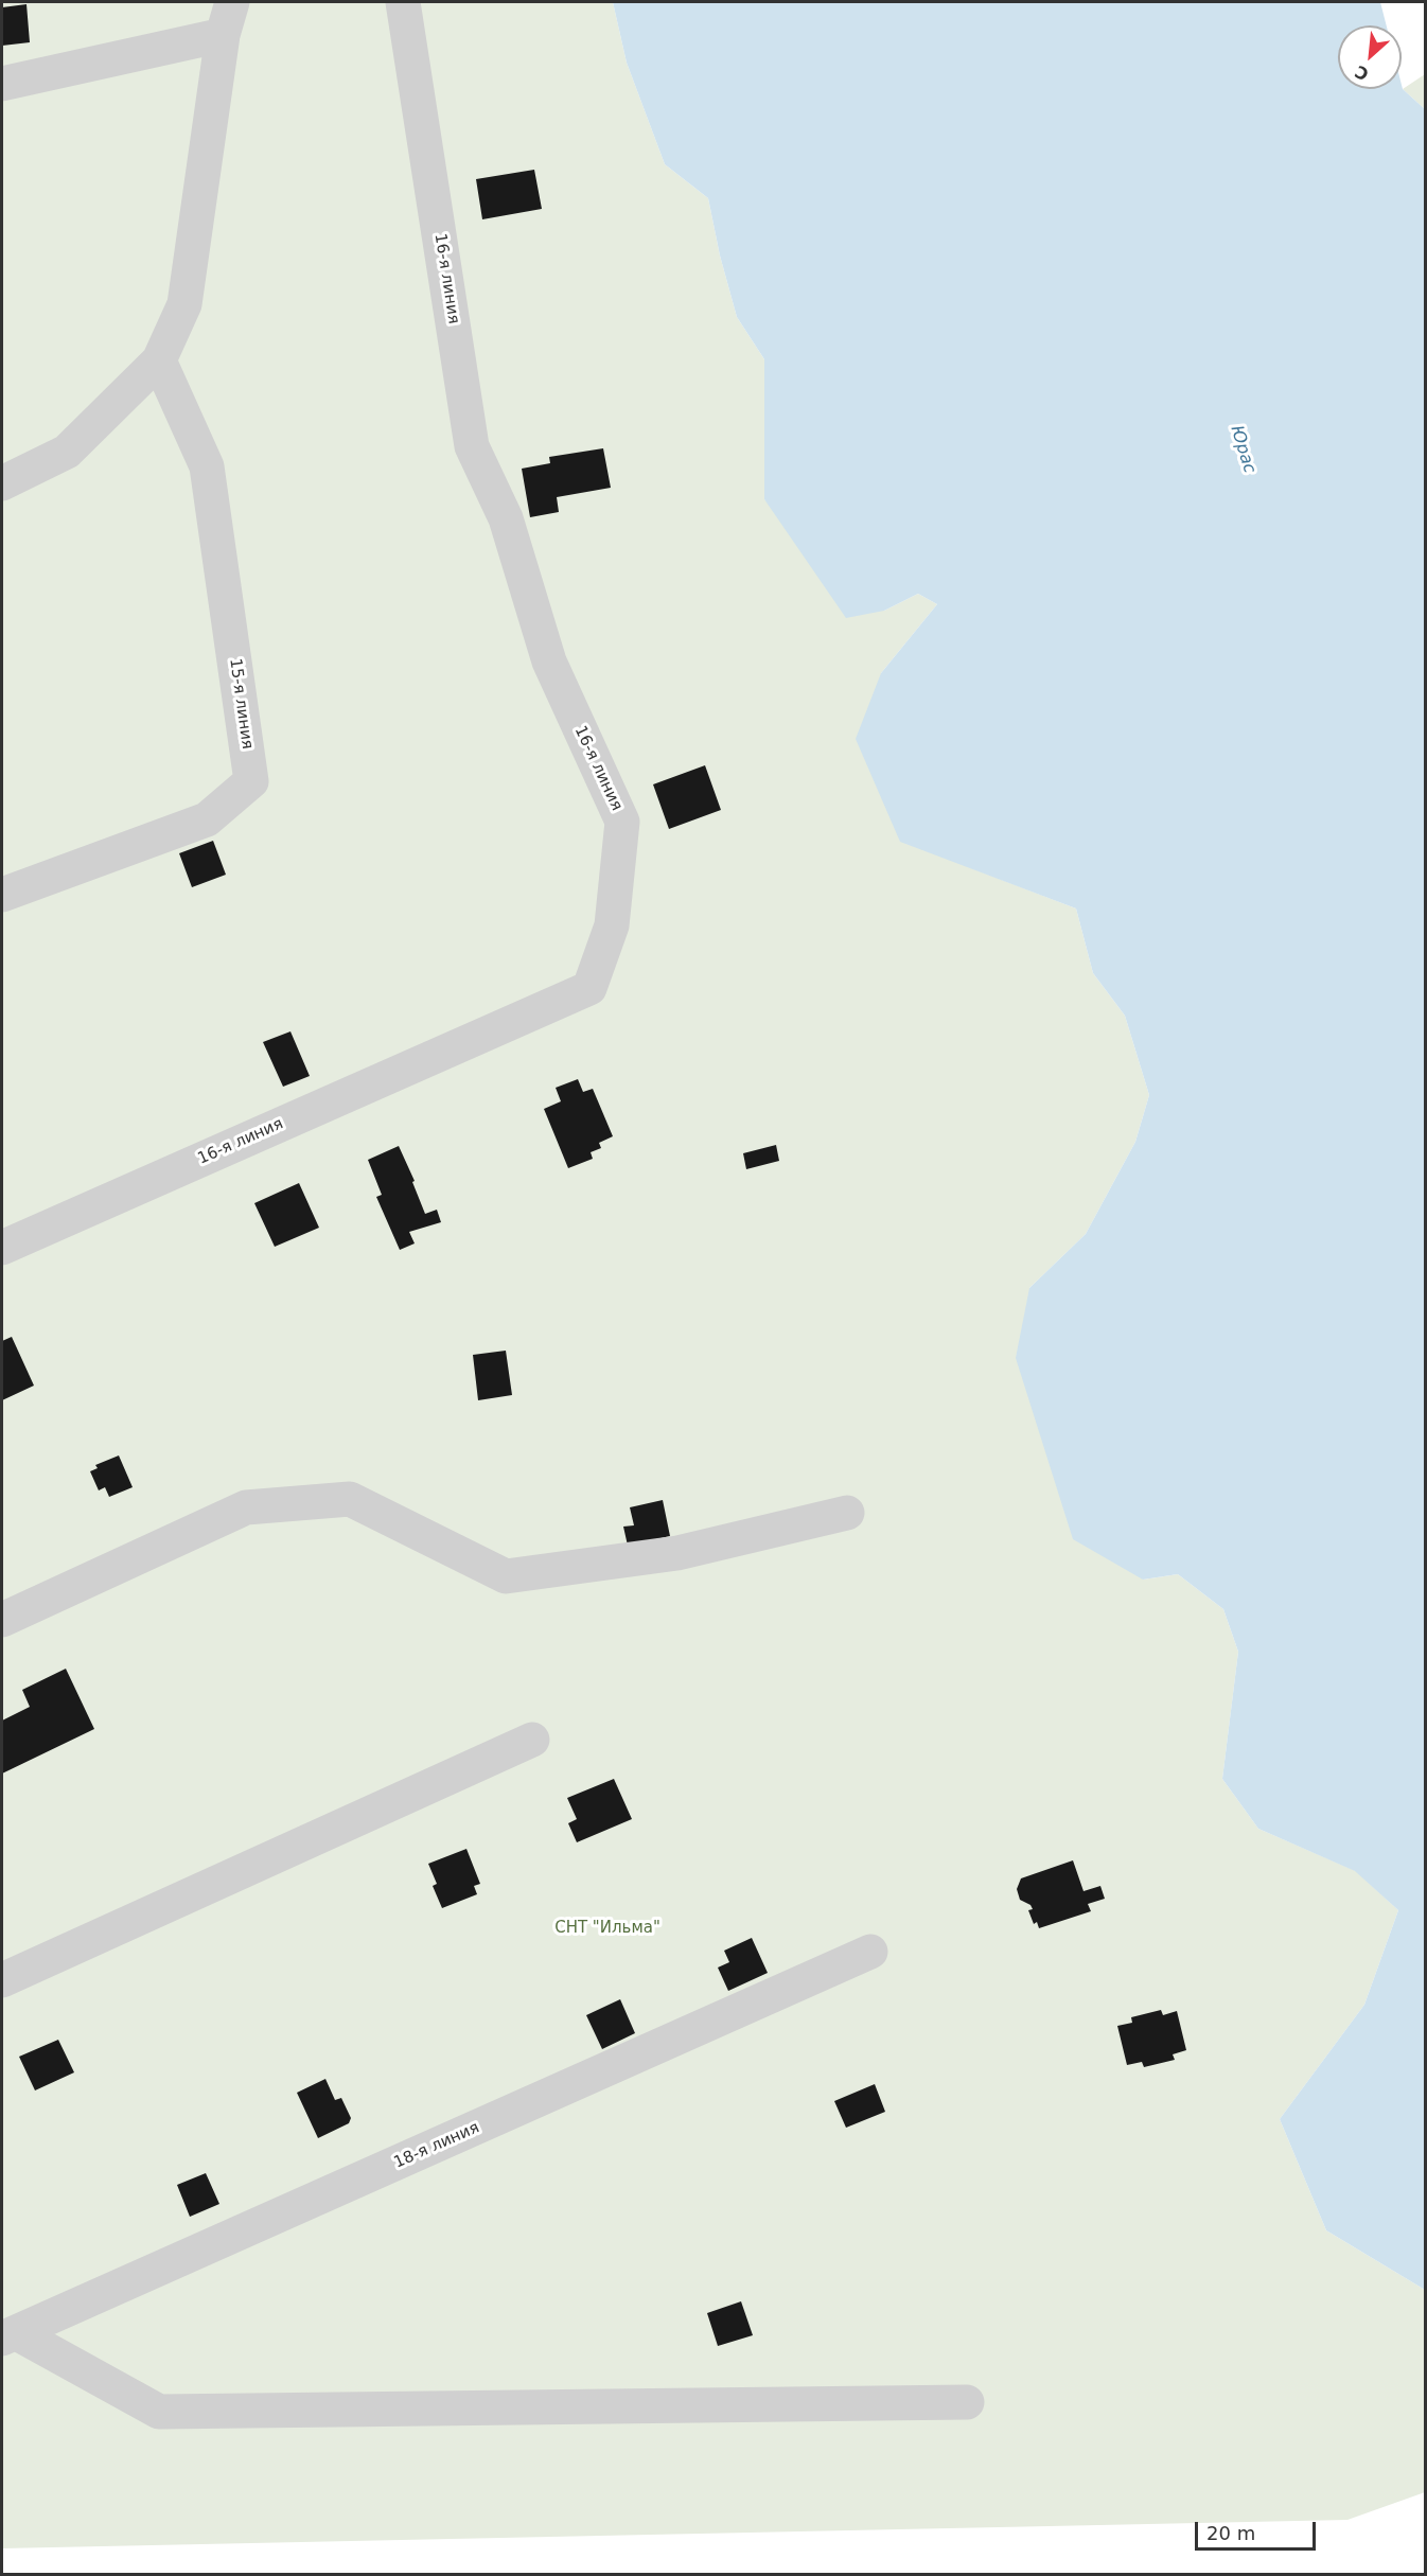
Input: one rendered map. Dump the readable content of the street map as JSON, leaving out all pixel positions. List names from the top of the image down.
{
  "streets": {
    "street": ["16-я линия", "15-я линия", "18-я линия"]
  },
  "water": ["Юрас"],
  "parks": ["СНТ \"Ильма\""],
  "scale_bar": "20 m",
  "north": "bottom left"
}
